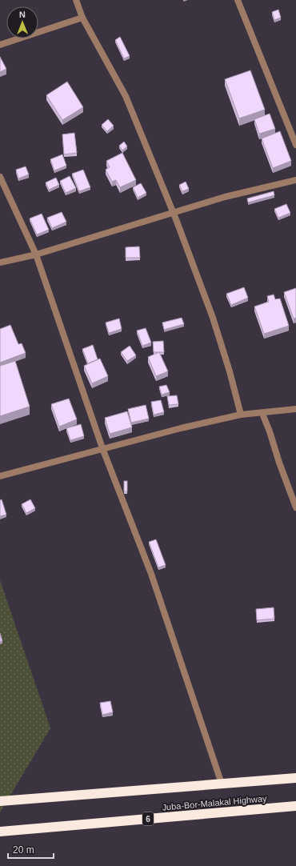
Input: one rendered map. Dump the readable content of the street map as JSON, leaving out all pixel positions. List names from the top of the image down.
{
  "streets": {
    "highway": ["Juba-Bor-Malakal Highway", "6"]
  },
  "scale_bar": "20 m",
  "north": "top"
}
